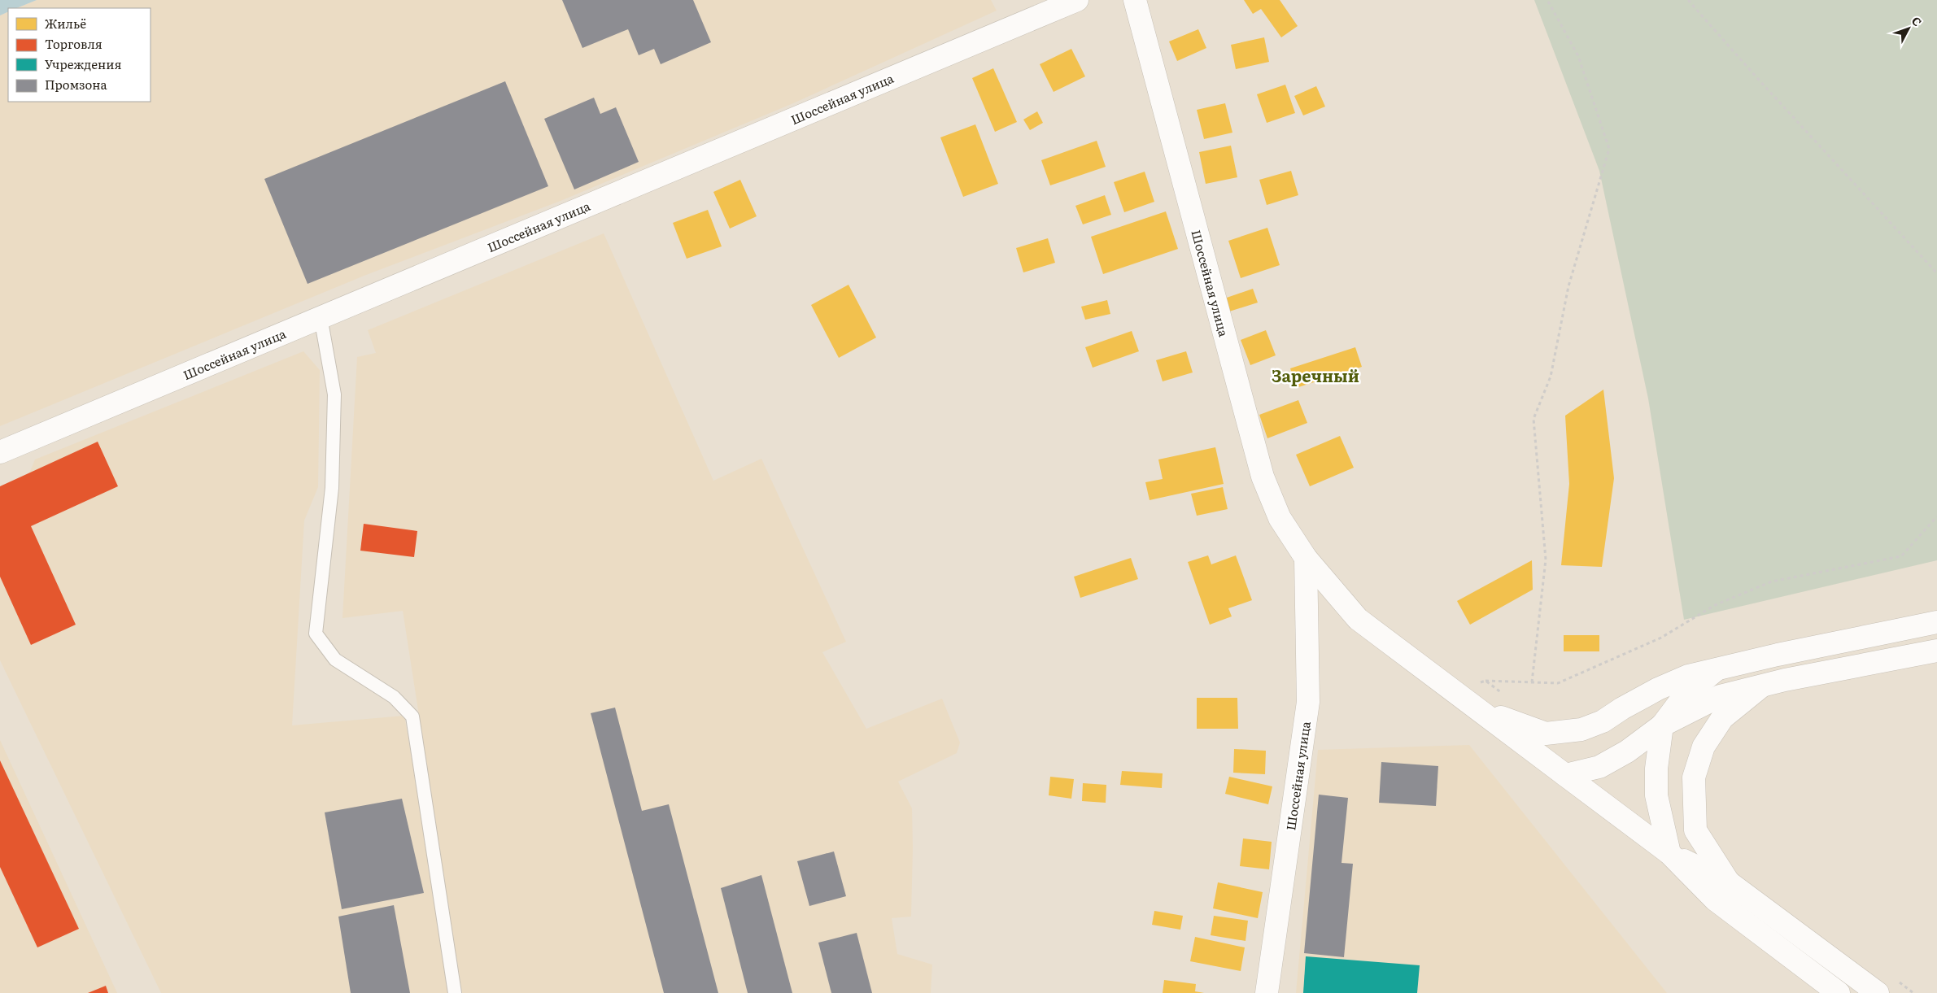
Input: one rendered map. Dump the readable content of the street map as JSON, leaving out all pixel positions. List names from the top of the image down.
{
  "streets": {
    "main road": ["Шоссейная улица"]
  },
  "districts": ["Заречный"],
  "legend": [
    "Жильё",
    "Торговля",
    "Учреждения",
    "Промзона"
  ],
  "north": "top right"
}
